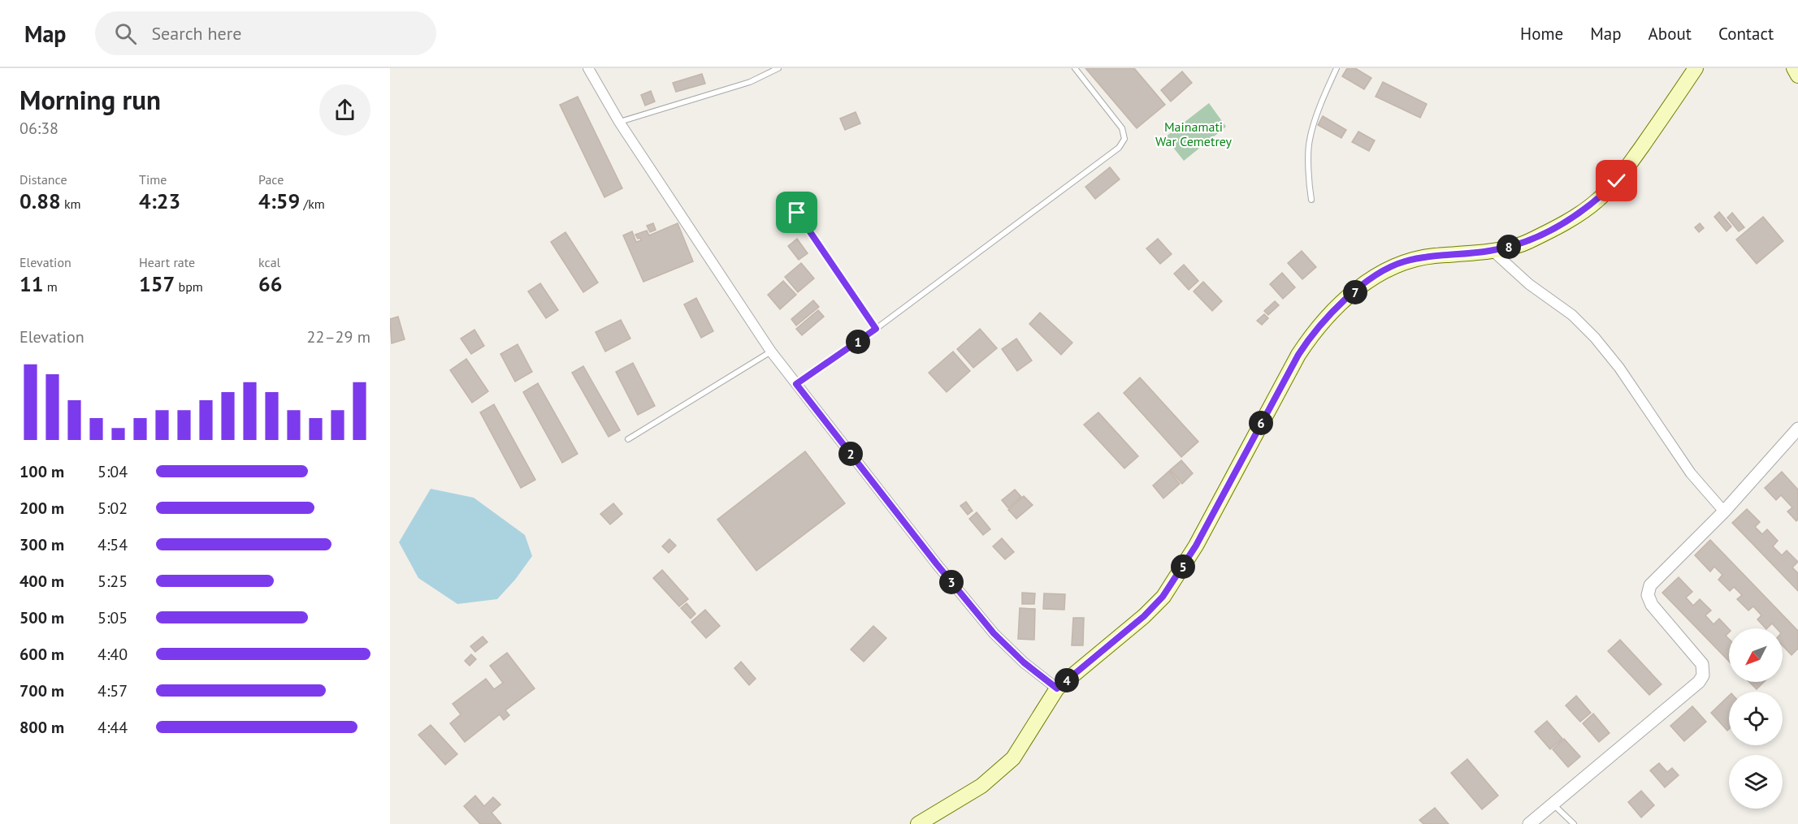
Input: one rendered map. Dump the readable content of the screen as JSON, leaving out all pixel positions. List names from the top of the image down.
{
  "parks": ["Mainamati War Cemetrey"],
  "north": "bottom left",
  "page": {
    "header": "Map",
    "search": "Search here",
    "nav": [
      "Home",
      "Map",
      "About",
      "Contact"
    ],
    "heading": ["Morning run", "06:38"],
    "stats": [
      ["Distance", "0.88 km"],
      ["Time", "4:23"],
      ["Pace", "4:59 /km"],
      ["Elevation", "11 m"],
      ["Heart rate", "157 bpm"],
      ["kcal", "66"]
    ],
    "pins": [
      "8",
      "7",
      "1",
      "6",
      "2",
      "5",
      "3",
      "4"
    ],
    "chart": ["Elevation", "22–29 m"],
    "list": [
      {
        "name": "100 m",
        "note": "5:04"
      },
      {
        "name": "200 m",
        "note": "5:02"
      },
      {
        "name": "300 m",
        "note": "4:54"
      },
      {
        "name": "400 m",
        "note": "5:25"
      },
      {
        "name": "500 m",
        "note": "5:05"
      },
      {
        "name": "600 m",
        "note": "4:40"
      },
      {
        "name": "700 m",
        "note": "4:57"
      },
      {
        "name": "800 m",
        "note": "4:44"
      }
    ]
  }
}
